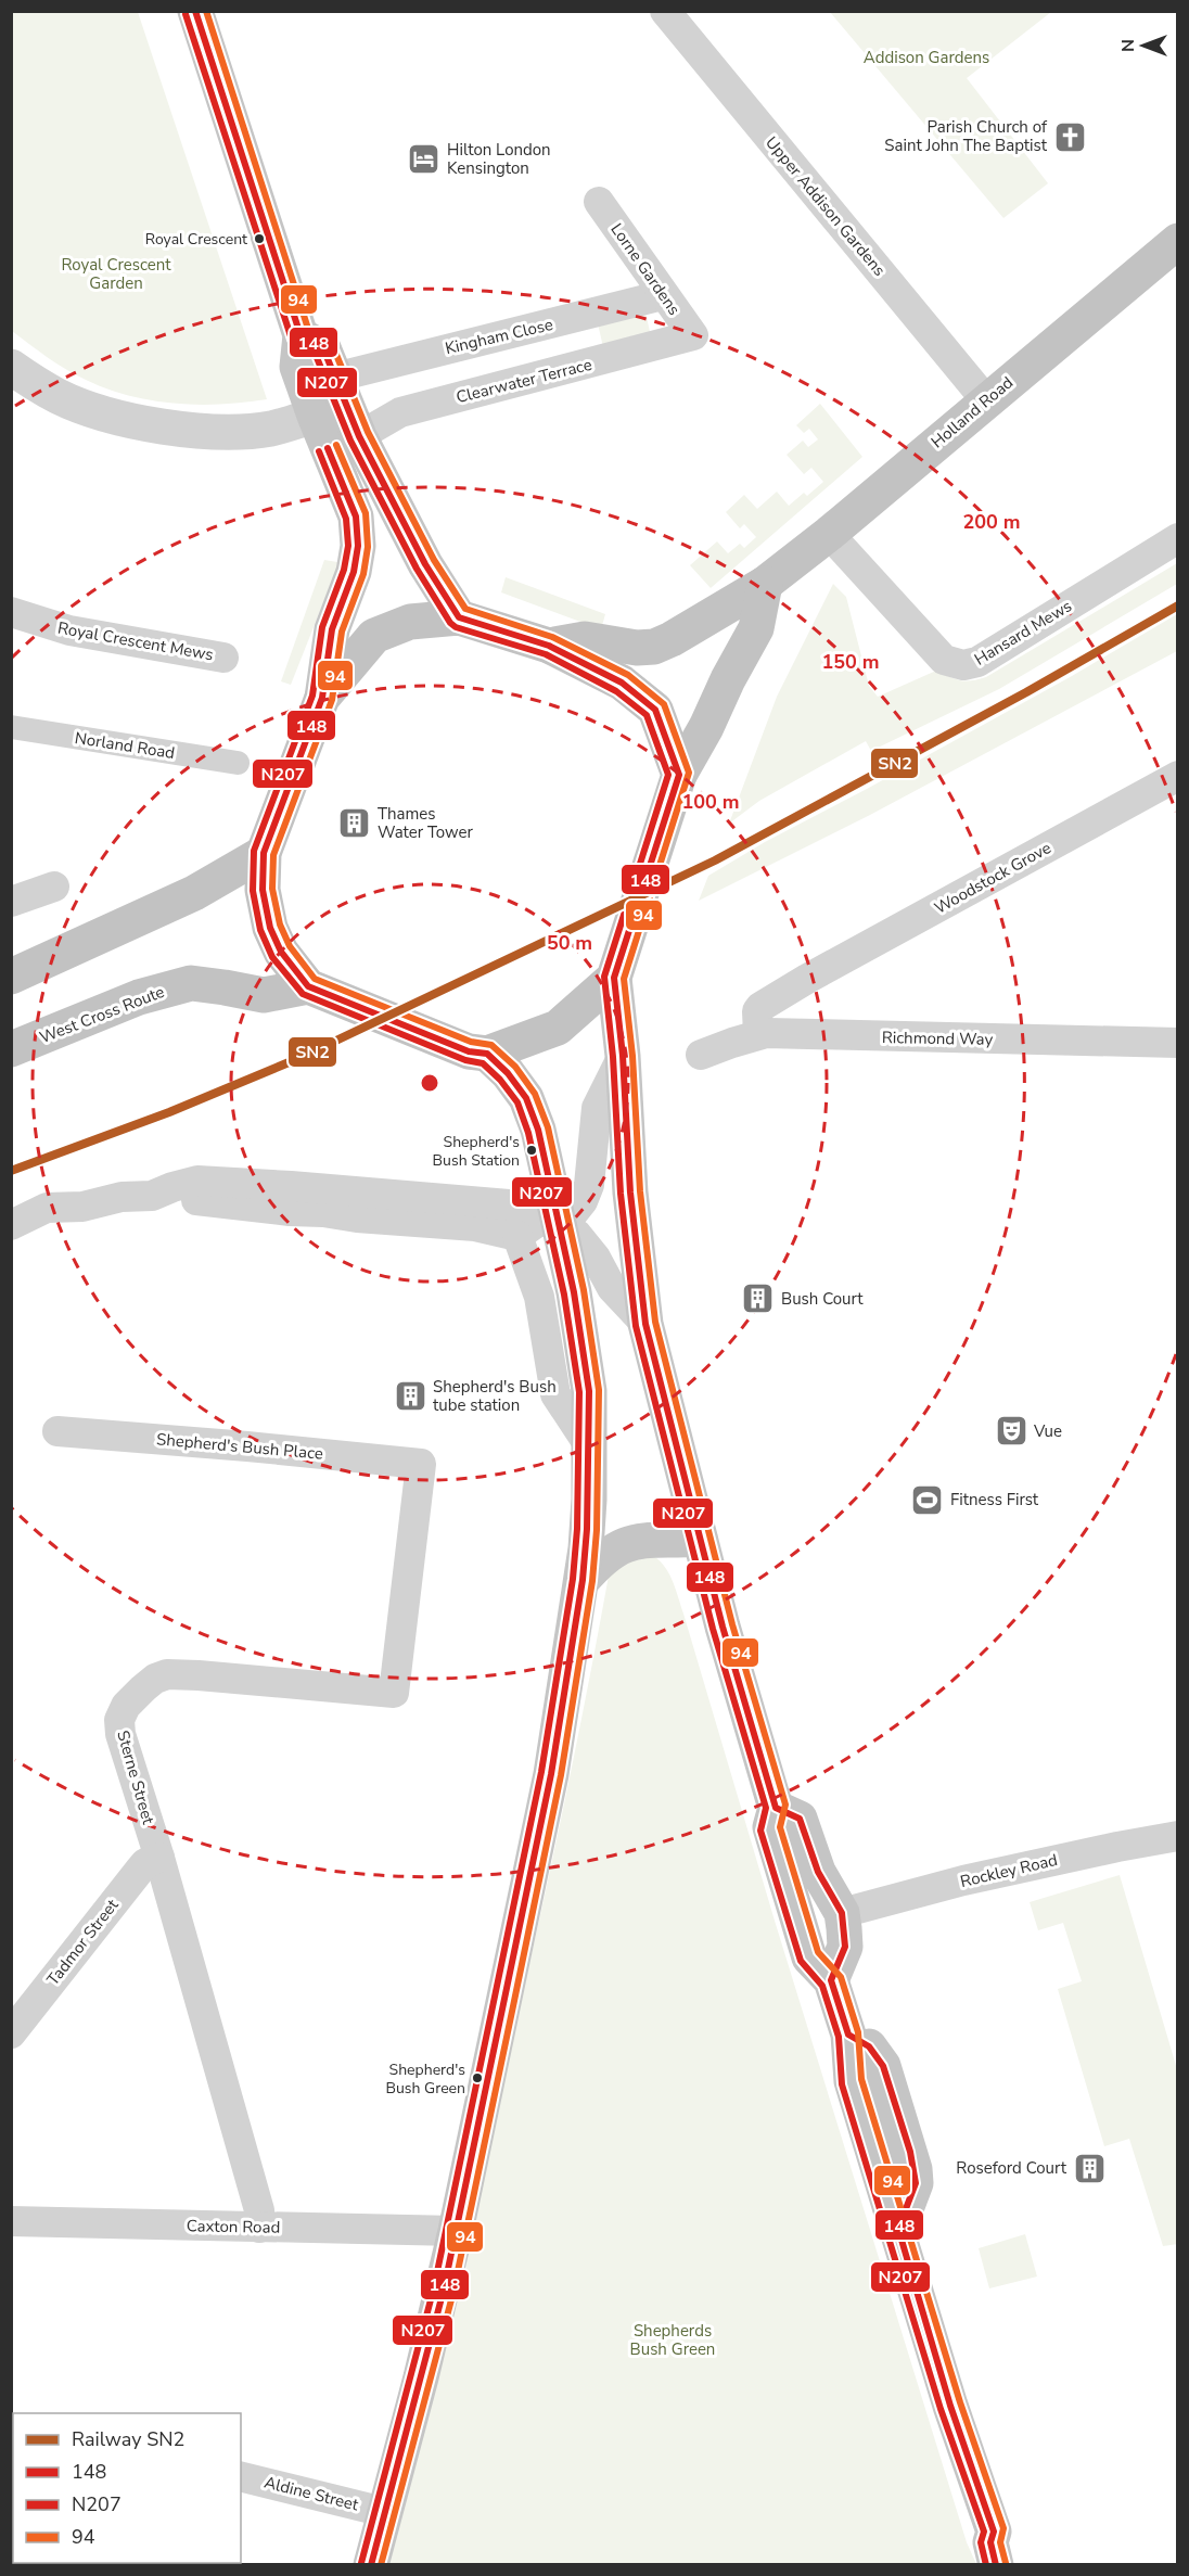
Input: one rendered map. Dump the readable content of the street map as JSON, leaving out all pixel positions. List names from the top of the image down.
{
  "streets": {
    "highway": ["Holland Road", "West Cross Route"],
    "street": [
      "Upper Addison Gardens",
      "Lorne Gardens",
      "Kingham Close",
      "Clearwater Terrace",
      "Hansard Mews",
      "Royal Crescent Mews",
      "Norland Road",
      "Woodstock Grove",
      "Richmond Way",
      "Shepherd's Bush Place",
      "Sterne Street",
      "Rockley Road",
      "Tadmor Street",
      "Caxton Road",
      "Aldine Street"
    ]
  },
  "crossings": [
    ["Upper Addison Gardens", "Holland Road"],
    ["Lorne Gardens", "Kingham Close"],
    ["Lorne Gardens", "Clearwater Terrace"],
    ["Holland Road", "Hansard Mews"],
    ["Woodstock Grove", "Richmond Way"],
    ["Shepherd's Bush Place", "Sterne Street"],
    ["Sterne Street", "Tadmor Street"],
    ["Sterne Street", "Caxton Road"]
  ],
  "parks": ["Addison Gardens", "Royal Crescent Garden", "Shepherds Bush Green"],
  "places": {
    "church": ["Parish Church of Saint John The Baptist"],
    "hotel": ["Hilton London Kensington"],
    "other": ["Royal Crescent", "Shepherd's Bush Station", "Shepherd's Bush Green"],
    "building": [
      "Thames Water Tower",
      "Bush Court",
      "Shepherd's Bush tube station",
      "Roseford Court"
    ],
    "theatre": ["Vue"],
    "sports": ["Fitness First"]
  },
  "lines": [
    "transit line 148",
    "transit line 94",
    "transit line N207",
    "rail line SN2"
  ],
  "legend": [
    "Railway SN2",
    "148",
    "N207",
    "94"
  ],
  "north": "left",
  "rings": [
    "200 m",
    "150 m",
    "100 m",
    "50 m"
  ]
}
